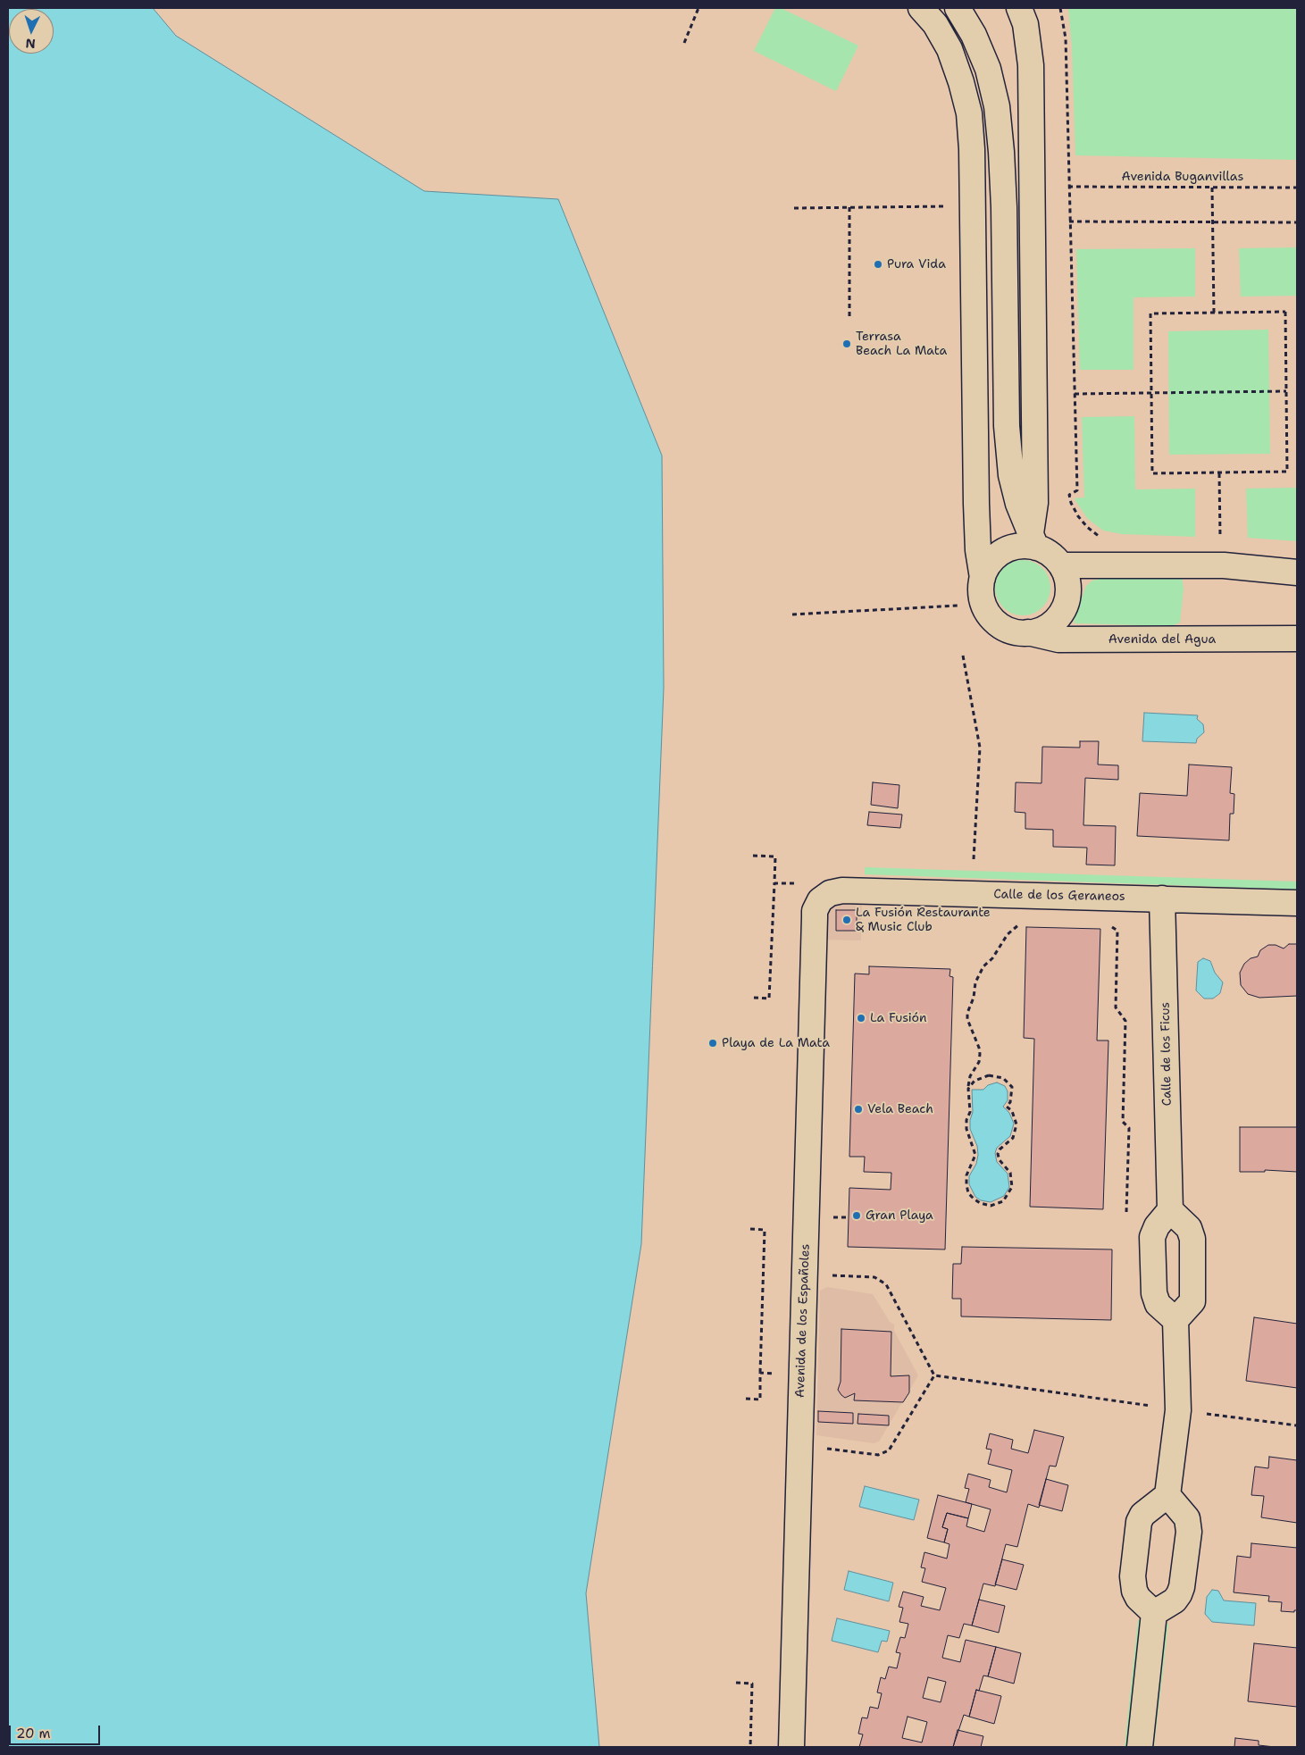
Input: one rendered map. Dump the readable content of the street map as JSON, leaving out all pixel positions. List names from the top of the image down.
{
  "streets": {
    "street": [
      "Avenida del Agua",
      "Calle de los Geraneos",
      "Calle de los Ficus",
      "Avenida de los Españoles"
    ],
    "path": ["Avenida Buganvillas"]
  },
  "crossings": [
    ["Calle de los Geraneos", "Calle de los Ficus"],
    ["Calle de los Geraneos", "Avenida de los Españoles"]
  ],
  "places": [
    "Pura Vida",
    "Terrasa Beach La Mata",
    "La Fusión Restaurante & Music Club",
    "La Fusión",
    "Playa de La Mata",
    "Vela Beach",
    "Gran Playa"
  ],
  "scale_bar": "20 m",
  "north": "bottom"
}
